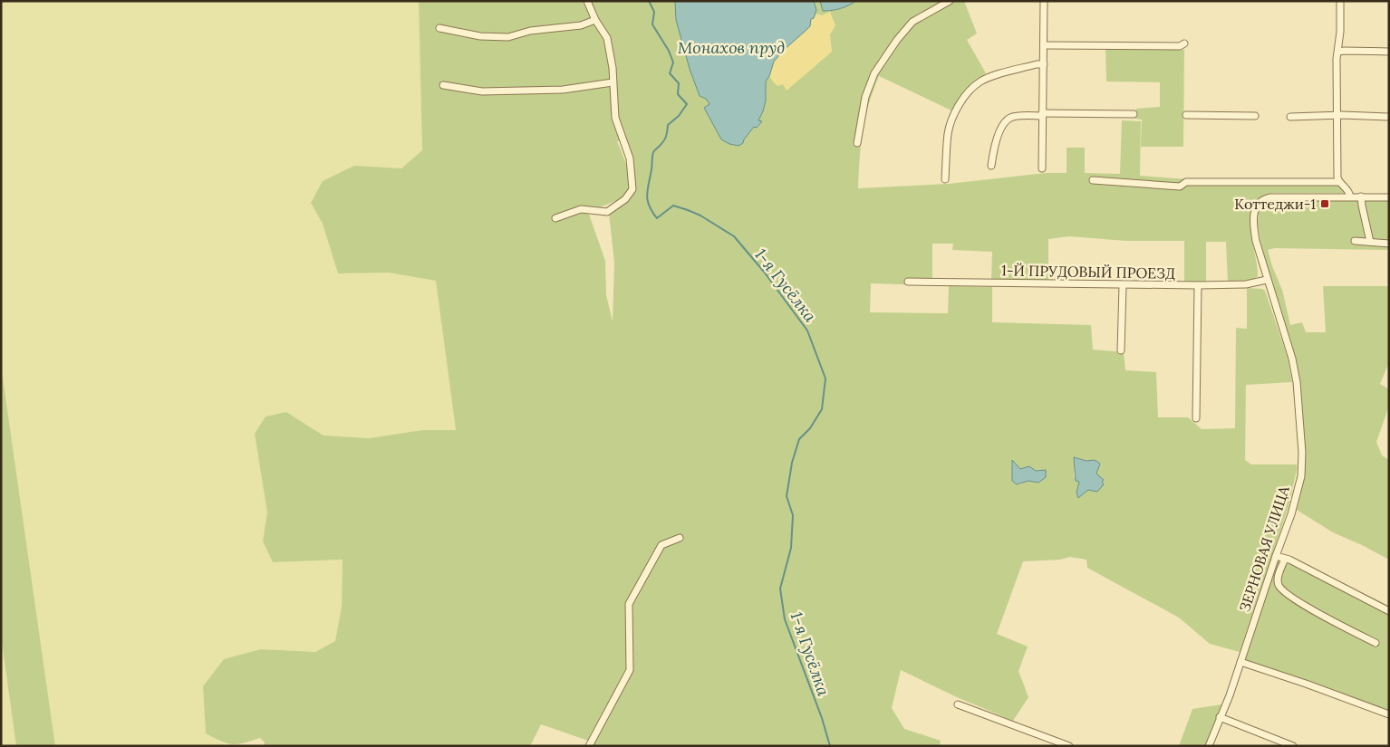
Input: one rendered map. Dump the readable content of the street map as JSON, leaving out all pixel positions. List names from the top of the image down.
{
  "streets": {
    "street": ["1-Й ПРУДОВЫЙ ПРОЕЗД", "ЗЕРНОВАЯ УЛИЦА"]
  },
  "crossings": [
    ["1-Й ПРУДОВЫЙ ПРОЕЗД", "ЗЕРНОВАЯ УЛИЦА"]
  ],
  "water": ["Монахов пруд", "1-я Гусёлка"],
  "places": {
    "transit": ["Коттеджи-1"]
  }
}
